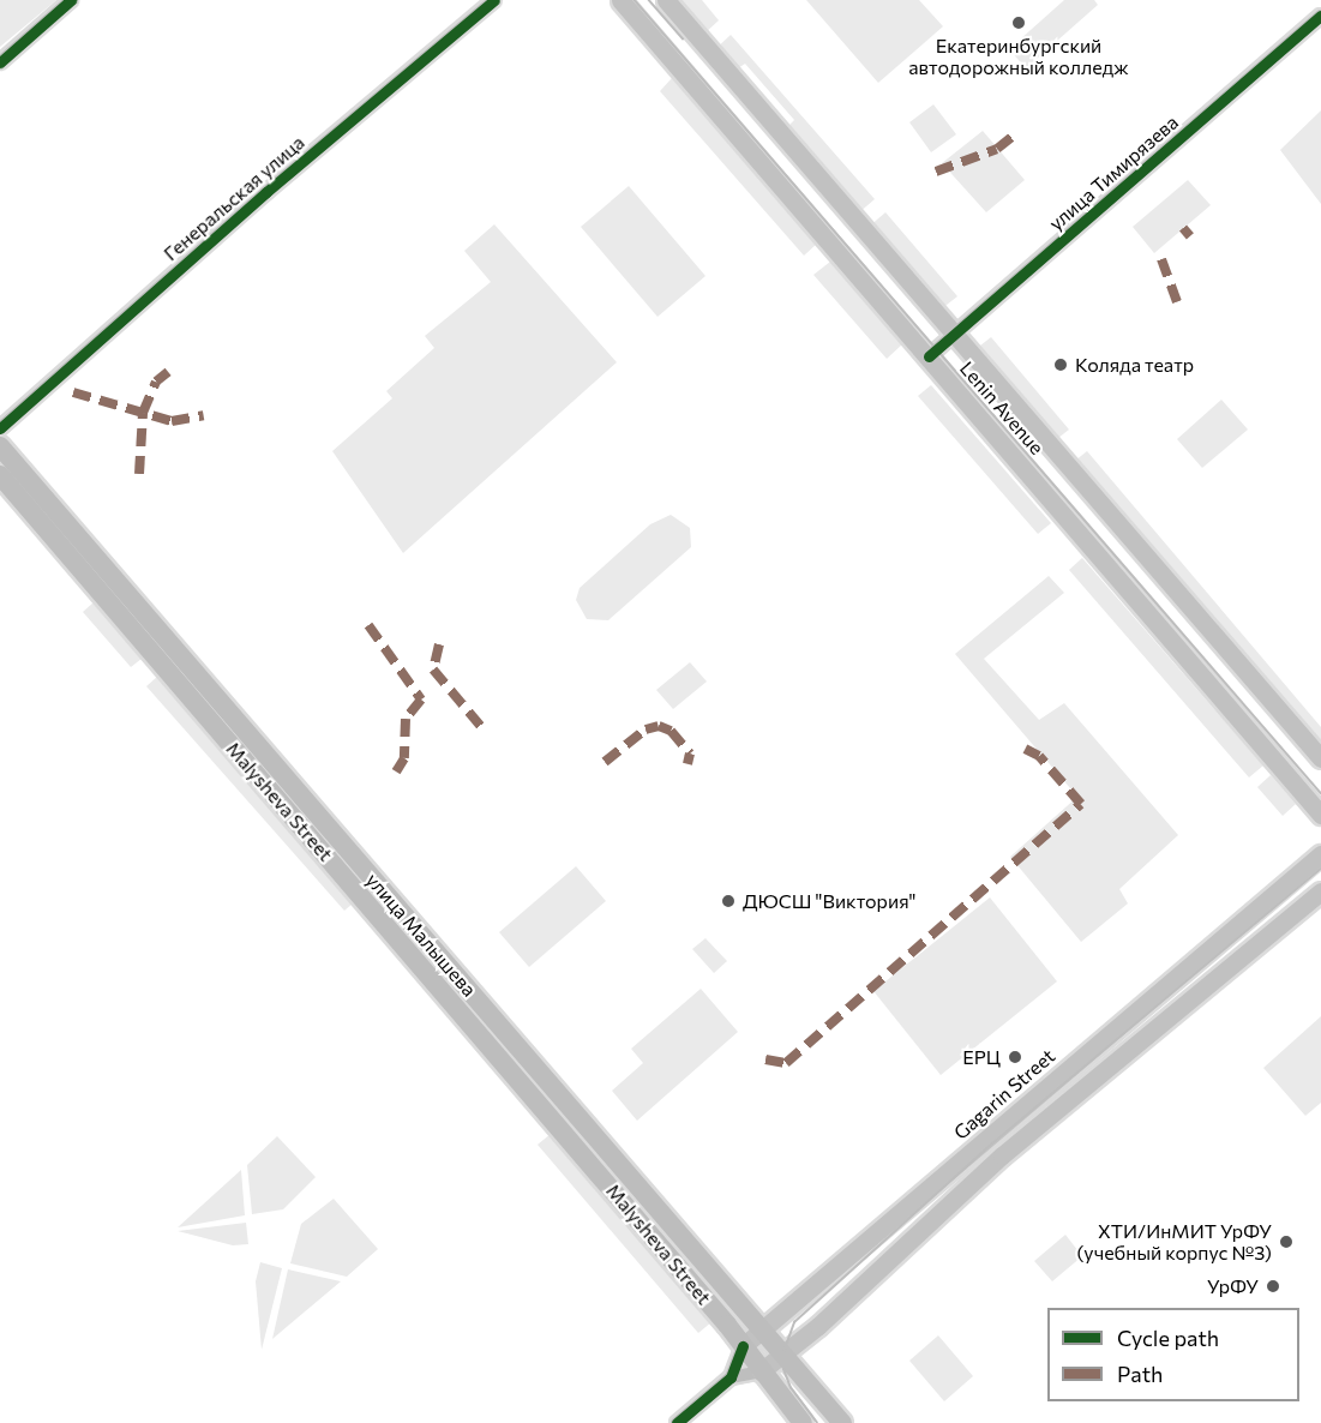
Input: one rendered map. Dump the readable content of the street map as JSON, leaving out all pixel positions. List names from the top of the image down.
{
  "streets": {
    "main road": ["Lenin Avenue", "улица Малышева", "Gagarin Street"],
    "street": ["улица Тимирязева", "Генеральская улица"]
  },
  "crossings": [
    ["улица Тимирязева", "Lenin Avenue"],
    ["улица Малышева", "Gagarin Street"]
  ],
  "places": [
    "Екатеринбургский автодорожный колледж",
    "Коляда театр",
    "ДЮСШ \"Виктория\"",
    "ЕРЦ",
    "ХТИ/ИнМИТ УрФУ (учебный корпус №3)",
    "УрФУ"
  ],
  "legend": ["Cycle path", "Path"]
}
